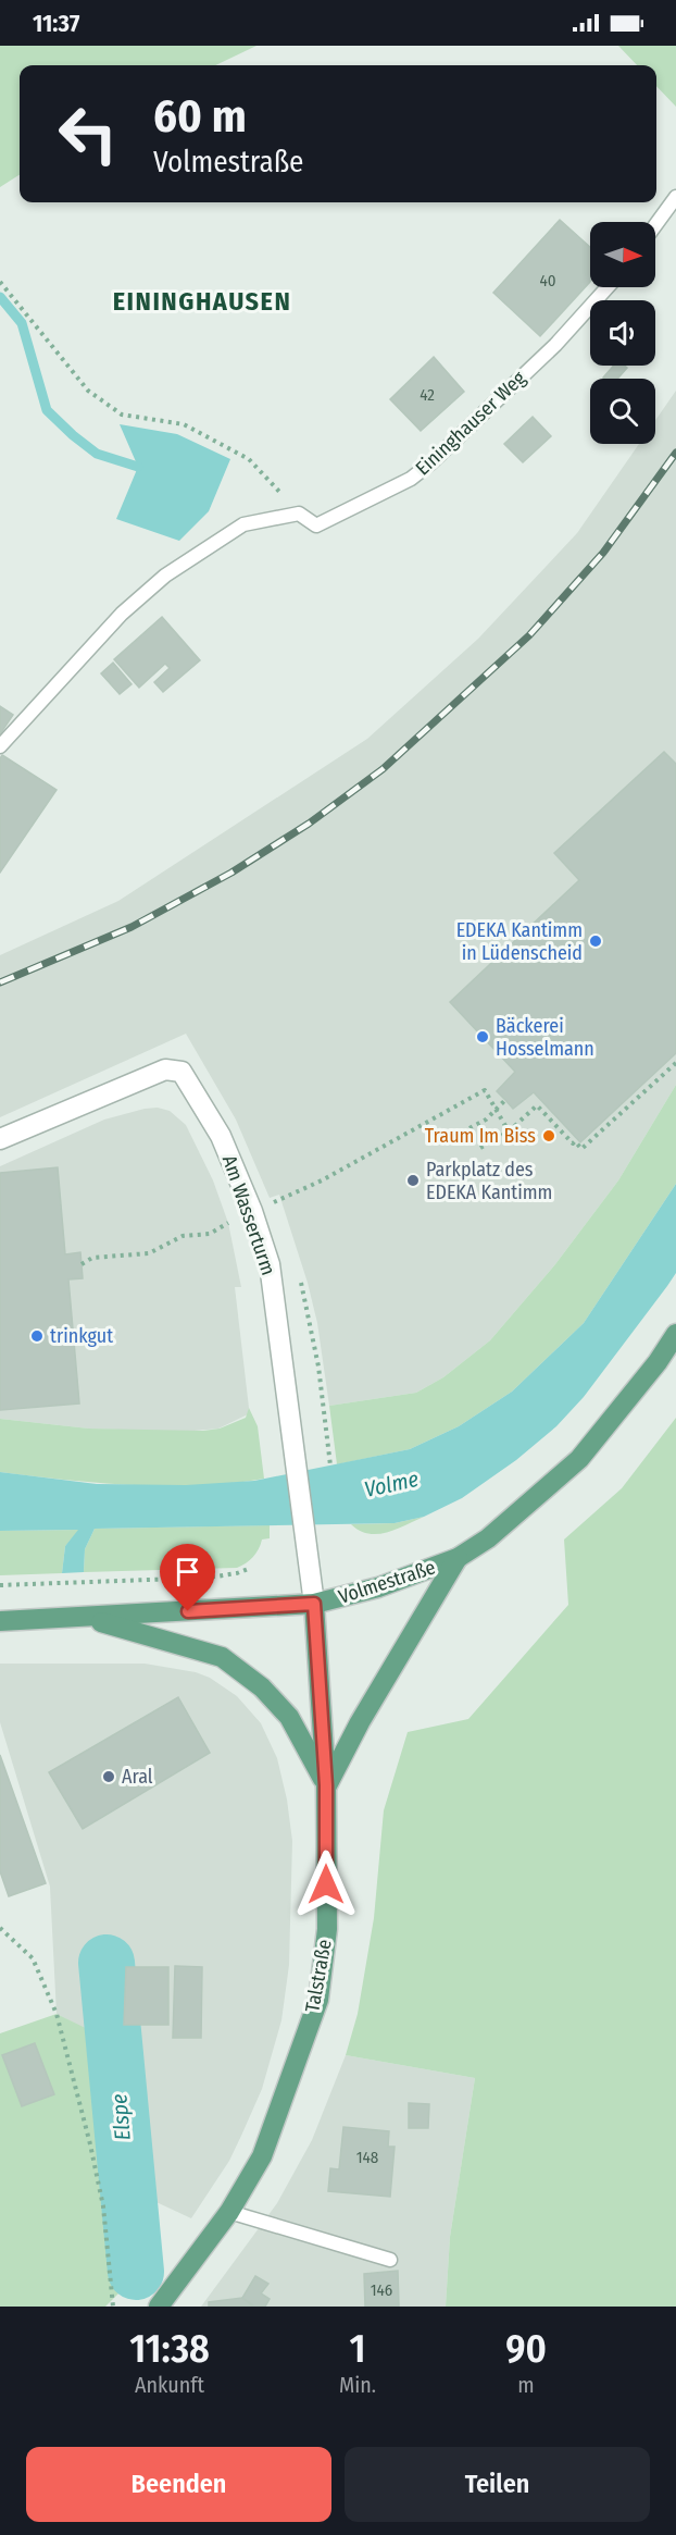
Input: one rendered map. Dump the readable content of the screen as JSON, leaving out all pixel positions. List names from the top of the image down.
{
  "streets": {
    "main road": ["Volmestraße", "Talstraße"],
    "street": ["Am Wasserturm"],
    "lane": ["Eininghauser Weg"]
  },
  "crossings": [
    ["Am Wasserturm", "Volmestraße"],
    ["Am Wasserturm", "Talstraße"],
    ["Volmestraße", "Talstraße"]
  ],
  "districts": ["EININGHAUSEN"],
  "water": ["Volme", "Elspe"],
  "places": [
    "EDEKA Kantimm in Lüdenscheid",
    "Bäckerei Hosselmann",
    "Traum Im Biss",
    "Parkplatz des EDEKA Kantimm",
    "trinkgut",
    "Aral"
  ],
  "house_numbers": [
    "40",
    "42",
    "148",
    "146"
  ],
  "north": "right",
  "page": {
    "status": "11:37",
    "turn": ["60 m", "Volmestraße"],
    "eta": [
      "11:38",
      "Ankunft",
      "1",
      "Min.",
      "90",
      "m"
    ],
    "buttons": ["Beenden", "Teilen"]
  }
}
